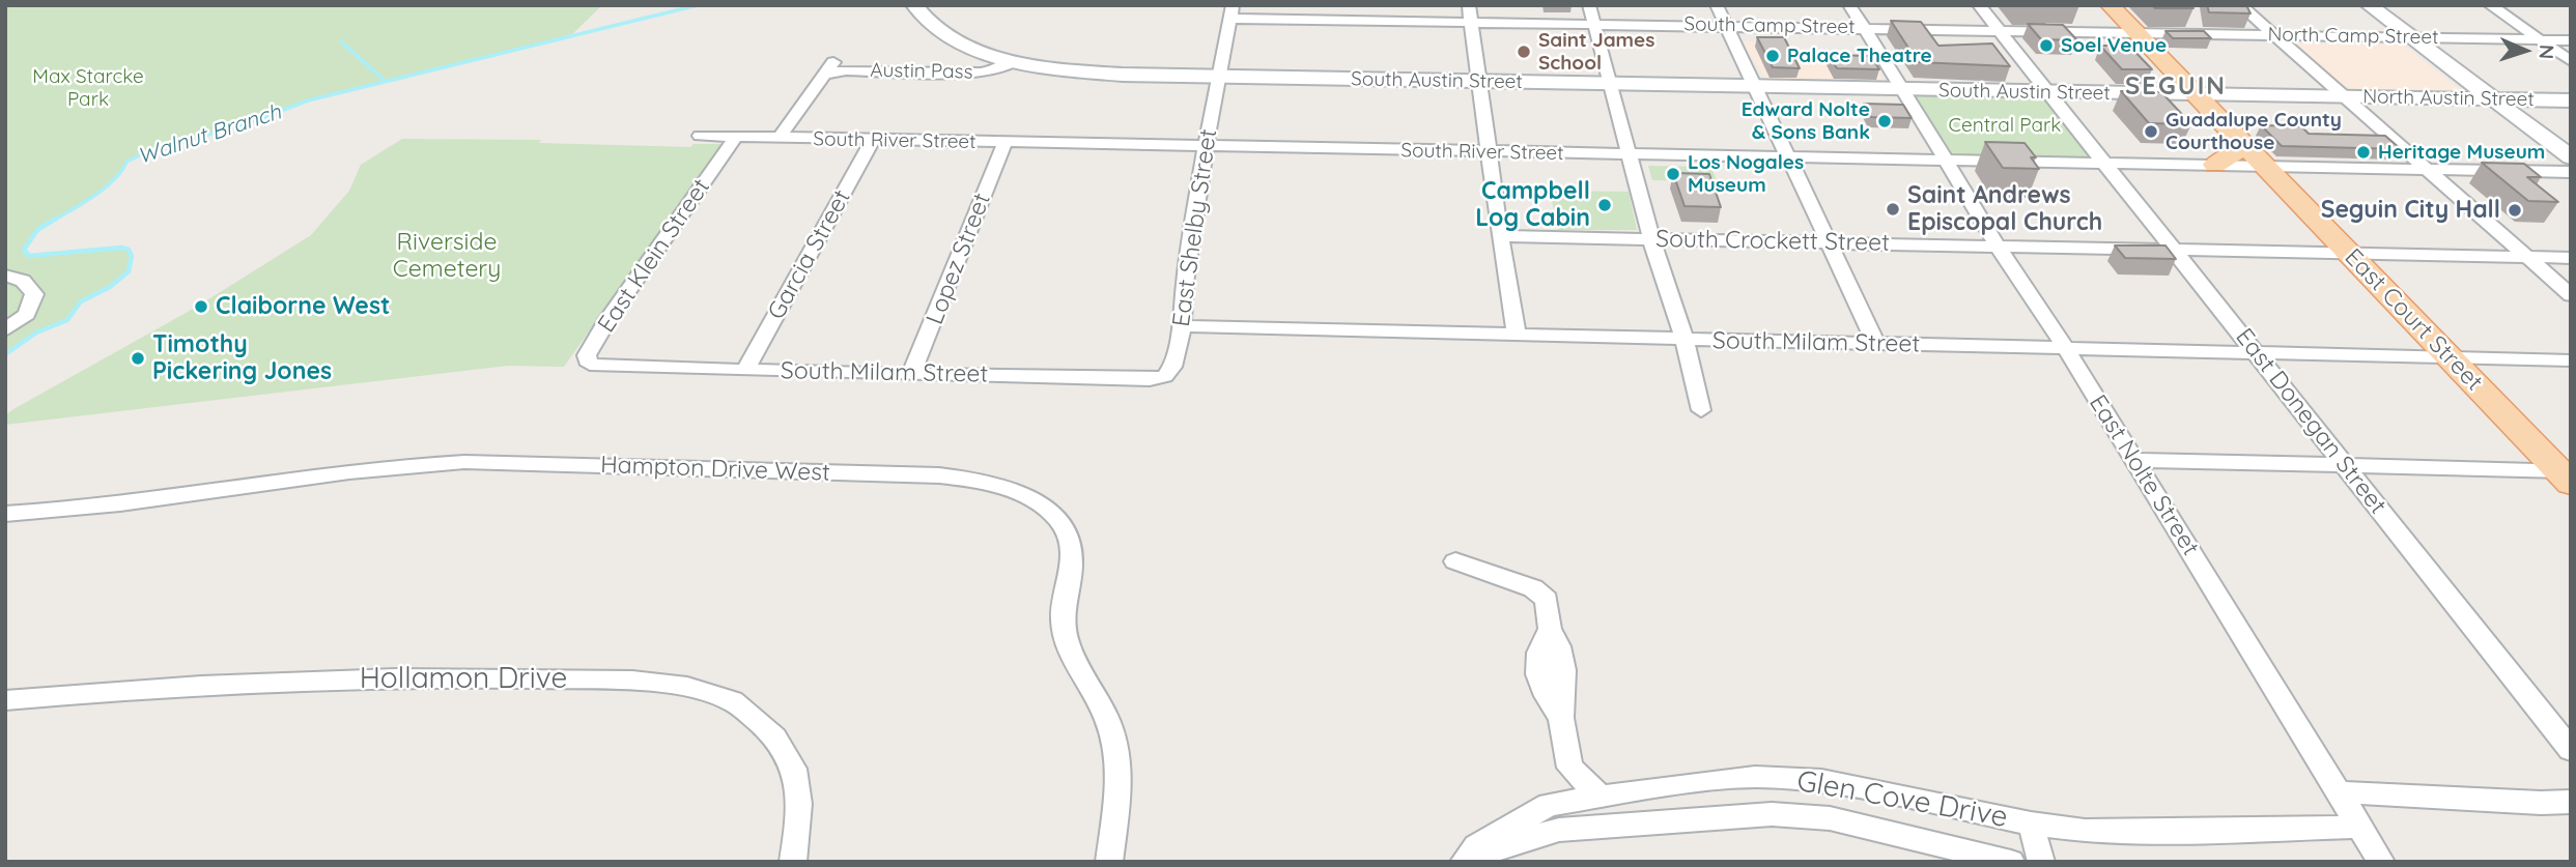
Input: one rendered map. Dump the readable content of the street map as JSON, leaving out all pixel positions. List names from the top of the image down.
{
  "streets": {
    "main road": ["South Austin Street", "North Austin Street", "East Court Street"],
    "street": [
      "South Camp Street",
      "North Camp Street",
      "Austin Pass",
      "South River Street",
      "East Shelby Street",
      "South Crockett Street",
      "Garcia Street",
      "East Klein Street",
      "Lopez Street",
      "South Milam Street",
      "East Donegan Street",
      "Hampton Drive West",
      "East Nolte Street",
      "Hollamon Drive",
      "Glen Cove Drive"
    ]
  },
  "crossings": [
    ["South Camp Street", "North Camp Street"],
    ["South Camp Street", "East Shelby Street"],
    ["South Camp Street", "East Court Street"],
    ["South Camp Street", "East Nolte Street"],
    ["North Camp Street", "East Court Street"],
    ["Austin Pass", "South Austin Street"],
    ["Austin Pass", "South River Street"],
    ["South Austin Street", "North Austin Street"],
    ["South Austin Street", "East Shelby Street"],
    ["South Austin Street", "East Court Street"],
    ["South Austin Street", "East Donegan Street"],
    ["South Austin Street", "East Nolte Street"],
    ["North Austin Street", "East Court Street"],
    ["South River Street", "East Shelby Street"],
    ["South River Street", "Garcia Street"],
    ["South River Street", "East Klein Street"],
    ["South River Street", "Lopez Street"],
    ["South River Street", "East Court Street"],
    ["South River Street", "East Donegan Street"],
    ["South River Street", "East Nolte Street"],
    ["East Shelby Street", "South Milam Street"],
    ["South Crockett Street", "East Court Street"],
    ["South Crockett Street", "East Donegan Street"],
    ["South Crockett Street", "East Nolte Street"],
    ["Garcia Street", "South Milam Street"],
    ["East Klein Street", "South Milam Street"],
    ["Lopez Street", "South Milam Street"],
    ["East Court Street", "South Milam Street"],
    ["South Milam Street", "East Donegan Street"],
    ["South Milam Street", "East Nolte Street"],
    ["East Nolte Street", "Glen Cove Drive"]
  ],
  "districts": ["SEGUIN"],
  "water": ["Walnut Branch"],
  "parks": ["Max Starcke Park", "Central Park", "Riverside Cemetery"],
  "places": [
    "Soel Venue",
    "Saint James School",
    "Palace Theatre",
    "Edward Nolte & Sons Bank",
    "Guadalupe County Courthouse",
    "Heritage Museum",
    "Los Nogales Museum",
    "Campbell Log Cabin",
    "Saint Andrews Episcopal Church",
    "Seguin City Hall",
    "Claiborne West",
    "Timothy Pickering Jones"
  ],
  "north": "right"
}
